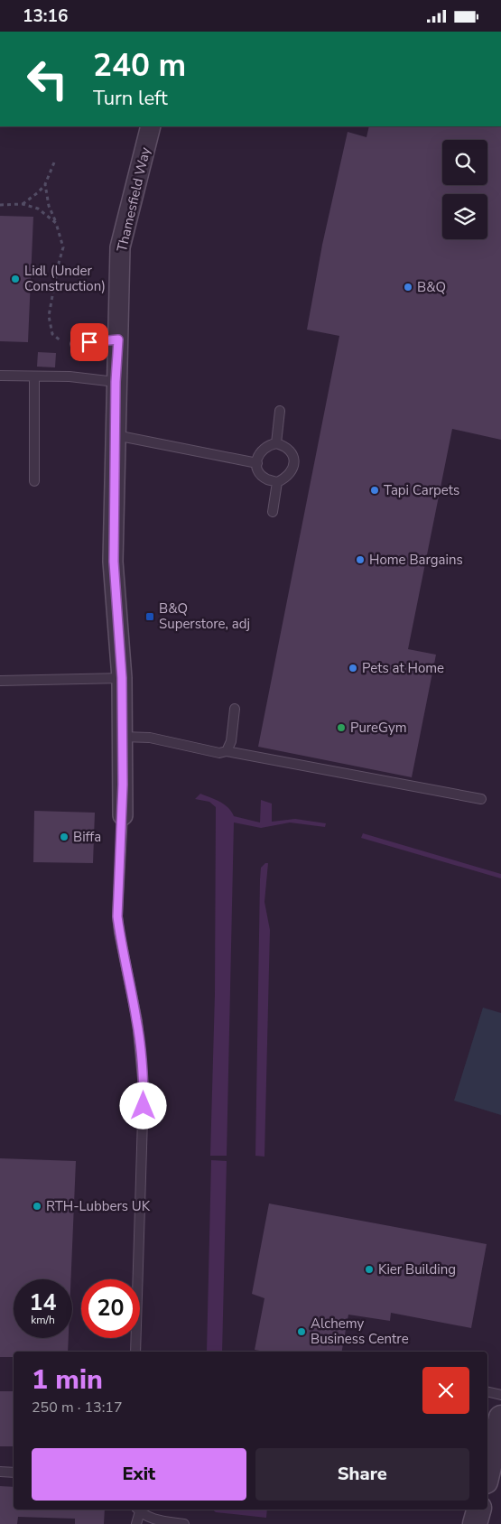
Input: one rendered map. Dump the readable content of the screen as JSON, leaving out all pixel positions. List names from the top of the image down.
{
  "streets": {
    "street": ["Thamesfield Way"]
  },
  "places": {
    "other": [
      "Lidl (Under Construction)",
      "B&Q",
      "Tapi Carpets",
      "Home Bargains",
      "Pets at Home",
      "PureGym",
      "Biffa",
      "RTH-Lubbers UK",
      "Kier Building",
      "Alchemy Business Centre"
    ],
    "transit": ["B&Q Superstore, adj"]
  },
  "page": {
    "status": "13:16",
    "turn": ["240 m", "Turn left"],
    "speed": "14 km/h",
    "limit": "20",
    "heading": ["1 min", "250 m · 13:17"],
    "buttons": ["Exit", "Share"]
  }
}
